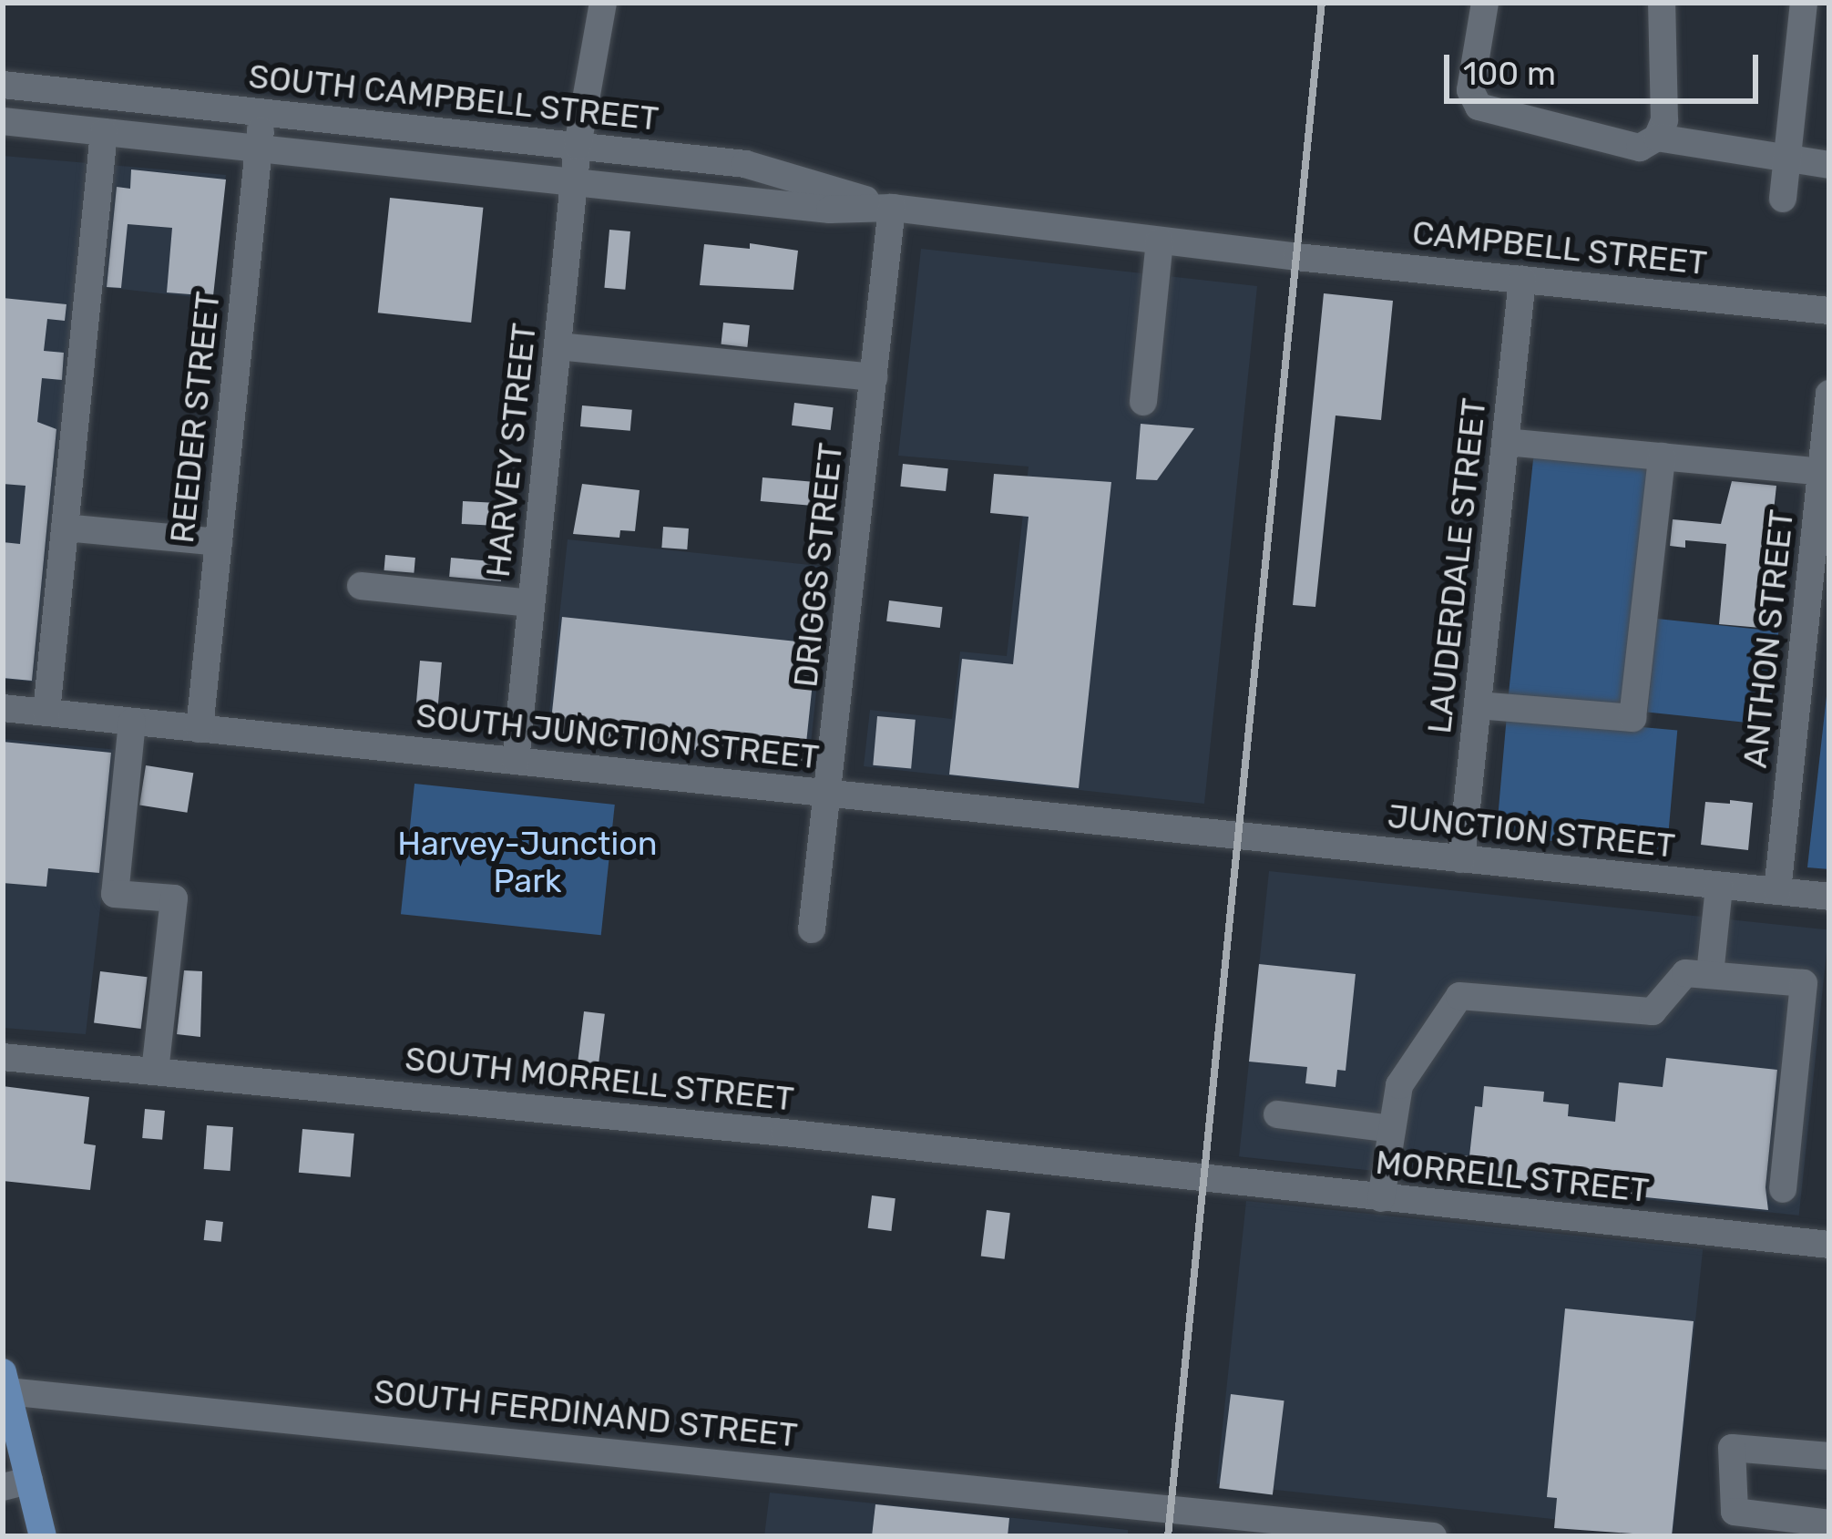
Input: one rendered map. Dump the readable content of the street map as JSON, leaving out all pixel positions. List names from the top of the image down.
{
  "streets": {
    "street": [
      "SOUTH CAMPBELL STREET",
      "CAMPBELL STREET",
      "REEDER STREET",
      "HARVEY STREET",
      "DRIGGS STREET",
      "LAUDERDALE STREET",
      "ANTHON STREET",
      "SOUTH JUNCTION STREET",
      "JUNCTION STREET",
      "SOUTH MORRELL STREET",
      "MORRELL STREET",
      "SOUTH FERDINAND STREET"
    ]
  },
  "crossings": [
    ["SOUTH CAMPBELL STREET", "CAMPBELL STREET"],
    ["SOUTH CAMPBELL STREET", "REEDER STREET"],
    ["SOUTH CAMPBELL STREET", "HARVEY STREET"],
    ["SOUTH CAMPBELL STREET", "DRIGGS STREET"],
    ["CAMPBELL STREET", "LAUDERDALE STREET"],
    ["REEDER STREET", "SOUTH JUNCTION STREET"],
    ["HARVEY STREET", "SOUTH JUNCTION STREET"],
    ["DRIGGS STREET", "SOUTH JUNCTION STREET"],
    ["LAUDERDALE STREET", "JUNCTION STREET"],
    ["ANTHON STREET", "JUNCTION STREET"],
    ["SOUTH JUNCTION STREET", "JUNCTION STREET"],
    ["SOUTH MORRELL STREET", "MORRELL STREET"]
  ],
  "parks": ["Harvey-Junction Park"],
  "scale_bar": "100 m"
}
